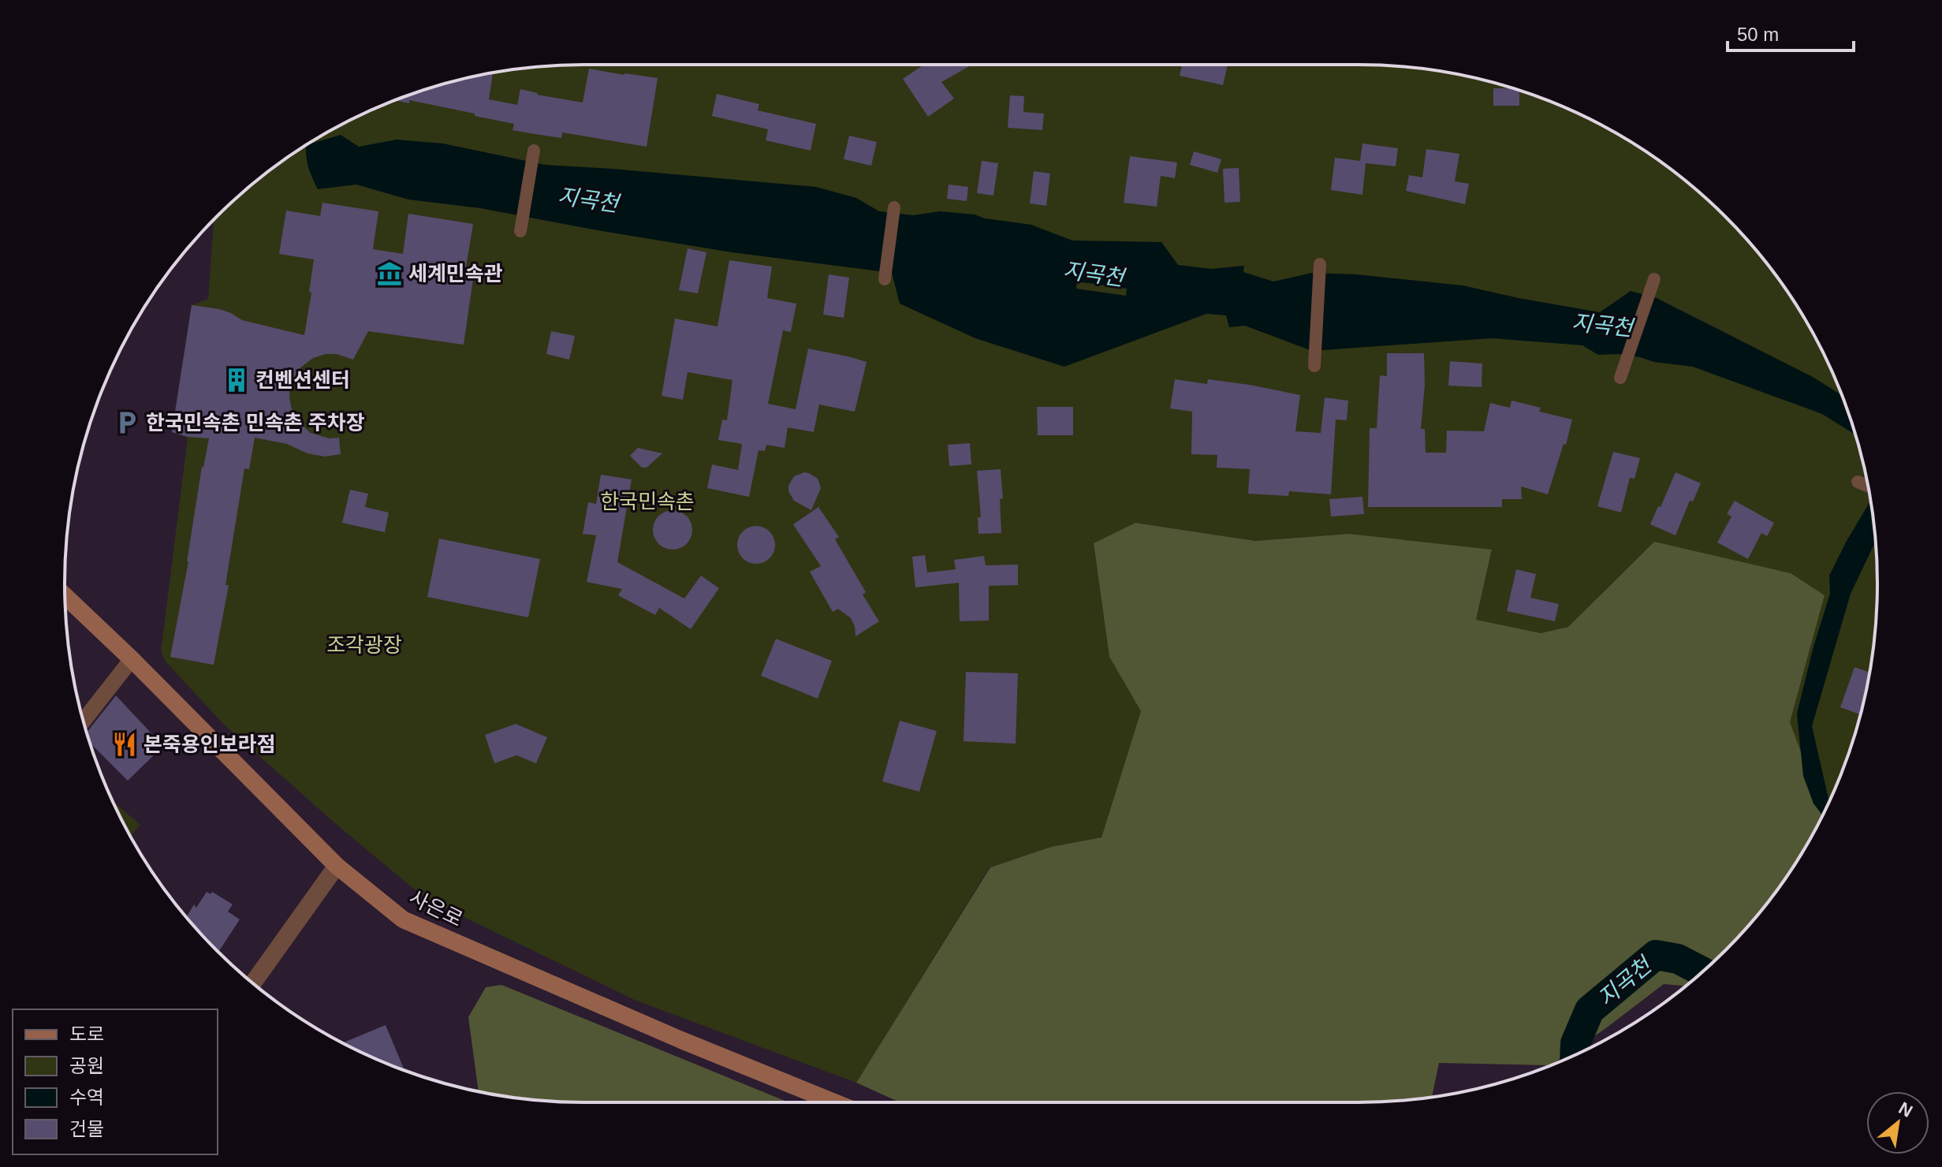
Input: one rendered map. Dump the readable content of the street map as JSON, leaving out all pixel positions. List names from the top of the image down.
{
  "streets": {
    "main road": ["사은로"]
  },
  "water": ["지곡천"],
  "parks": ["한국민속촌", "조각광장"],
  "places": {
    "museum": ["세계민속관"],
    "building": ["컨벤션센터"],
    "parking": ["한국민속촌 민속촌 주차장"],
    "restaurant": ["본죽용인보라점"]
  },
  "legend": [
    "도로",
    "공원",
    "수역",
    "건물"
  ],
  "scale_bar": "50 m",
  "north": "top right"
}
